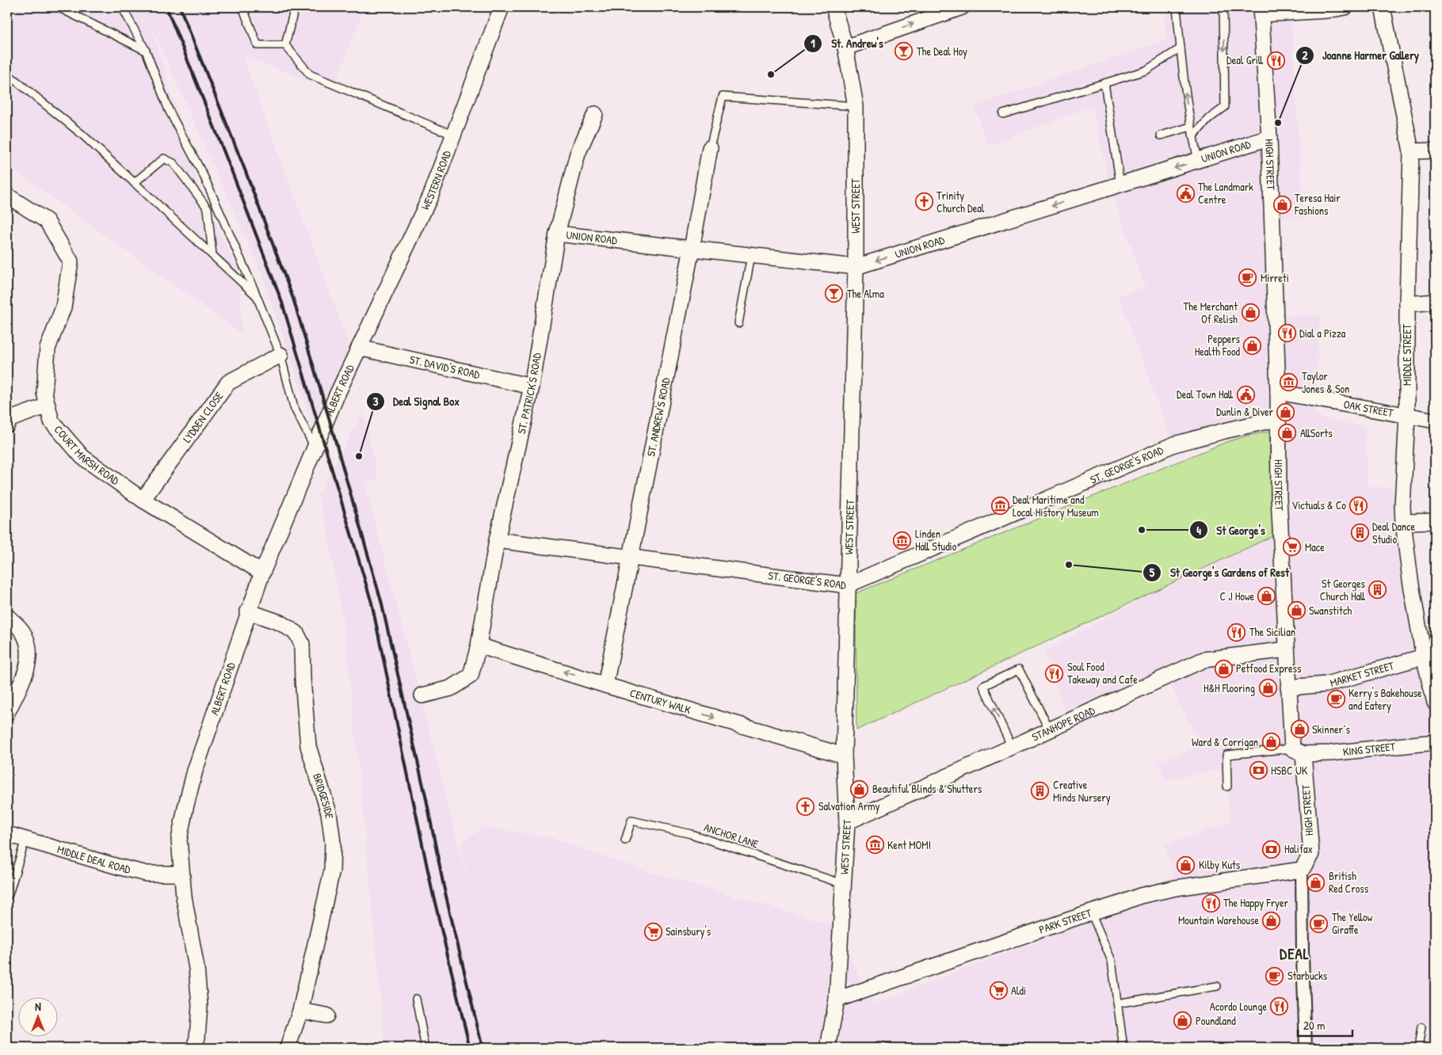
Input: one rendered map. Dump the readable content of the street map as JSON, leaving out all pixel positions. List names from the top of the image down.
{
  "streets": {
    "street": [
      "UNION ROAD",
      "HIGH STREET",
      "WESTERN ROAD",
      "WEST STREET",
      "MIDDLE STREET",
      "ST. DAVID'S ROAD",
      "ALBERT ROAD",
      "ST. PATRICK'S ROAD",
      "OAK STREET",
      "ST. ANDREW'S ROAD",
      "LYDDEN CLOSE",
      "COURT MARSH ROAD",
      "ST. GEORGE'S ROAD",
      "MARKET STREET",
      "CENTURY WALK",
      "STANHOPE ROAD",
      "KING STREET",
      "BRIDGESIDE",
      "MIDDLE DEAL ROAD",
      "PARK STREET"
    ],
    "lane": ["ANCHOR LANE"]
  },
  "crossings": [
    ["UNION ROAD", "HIGH STREET"],
    ["UNION ROAD", "WEST STREET"],
    ["UNION ROAD", "ST. PATRICK'S ROAD"],
    ["UNION ROAD", "ST. ANDREW'S ROAD"],
    ["HIGH STREET", "OAK STREET"],
    ["HIGH STREET", "ST. GEORGE'S ROAD"],
    ["HIGH STREET", "MARKET STREET"],
    ["HIGH STREET", "STANHOPE ROAD"],
    ["HIGH STREET", "KING STREET"],
    ["HIGH STREET", "PARK STREET"],
    ["WESTERN ROAD", "ST. DAVID'S ROAD"],
    ["WESTERN ROAD", "ALBERT ROAD"],
    ["WEST STREET", "ST. GEORGE'S ROAD"],
    ["WEST STREET", "CENTURY WALK"],
    ["WEST STREET", "STANHOPE ROAD"],
    ["WEST STREET", "ANCHOR LANE"],
    ["WEST STREET", "PARK STREET"],
    ["MIDDLE STREET", "OAK STREET"],
    ["MIDDLE STREET", "MARKET STREET"],
    ["ST. DAVID'S ROAD", "ALBERT ROAD"],
    ["ST. DAVID'S ROAD", "ST. PATRICK'S ROAD"],
    ["ALBERT ROAD", "COURT MARSH ROAD"],
    ["ALBERT ROAD", "BRIDGESIDE"],
    ["ALBERT ROAD", "MIDDLE DEAL ROAD"],
    ["ST. PATRICK'S ROAD", "ST. GEORGE'S ROAD"],
    ["ST. PATRICK'S ROAD", "CENTURY WALK"],
    ["ST. ANDREW'S ROAD", "ST. GEORGE'S ROAD"],
    ["ST. ANDREW'S ROAD", "CENTURY WALK"],
    ["LYDDEN CLOSE", "COURT MARSH ROAD"]
  ],
  "one_way": ["UNION ROAD"],
  "districts": ["DEAL"],
  "places": {
    "bar": ["The Deal Hoy", "The Alma"],
    "restaurant": [
      "Deal Grill",
      "Dial a Pizza",
      "Victuals & Co",
      "The Sicilian",
      "Soul Food Takeway and Cafe",
      "The Happy Fryer",
      "Acordo Lounge"
    ],
    "other": [
      "St. Andrew's",
      "Joanne Harmer Gallery",
      "Deal Signal Box",
      "St George's",
      "St George's Gardens of Rest"
    ],
    "public building": ["The Landmark Centre", "Deal Town Hall"],
    "church": ["Trinity Church Deal", "Salvation Army"],
    "shop": [
      "Teresa Hair Fashions",
      "The Merchant Of Relish",
      "Peppers Health Food",
      "Dunlin & Diver",
      "AllSorts",
      "C J Howe",
      "Swanstitch",
      "Petfood Express",
      "H&H Flooring",
      "Skinnerʼs",
      "Ward & Corrigan",
      "Beautiful Blinds & Shutters",
      "Kilby Kuts",
      "British Red Cross",
      "Mountain Warehouse",
      "Poundland"
    ],
    "cafe": [
      "Mirreti",
      "Kerry's Bakehouse and Eatery",
      "The Yellow Giraffe",
      "Starbucks"
    ],
    "museum": [
      "Taylor Jones & Son",
      "Deal Maritime and Local History Museum",
      "Linden Hall Studio",
      "Kent MOMI"
    ],
    "building": ["Deal Dance Studio", "St Georges Church Hall", "Creative Minds Nursery"],
    "supermarket": ["Mace", "Sainsbury's", "Aldi"],
    "bank": ["HSBC UK", "Halifax"]
  },
  "scale_bar": "20 m",
  "north": "top"
}
